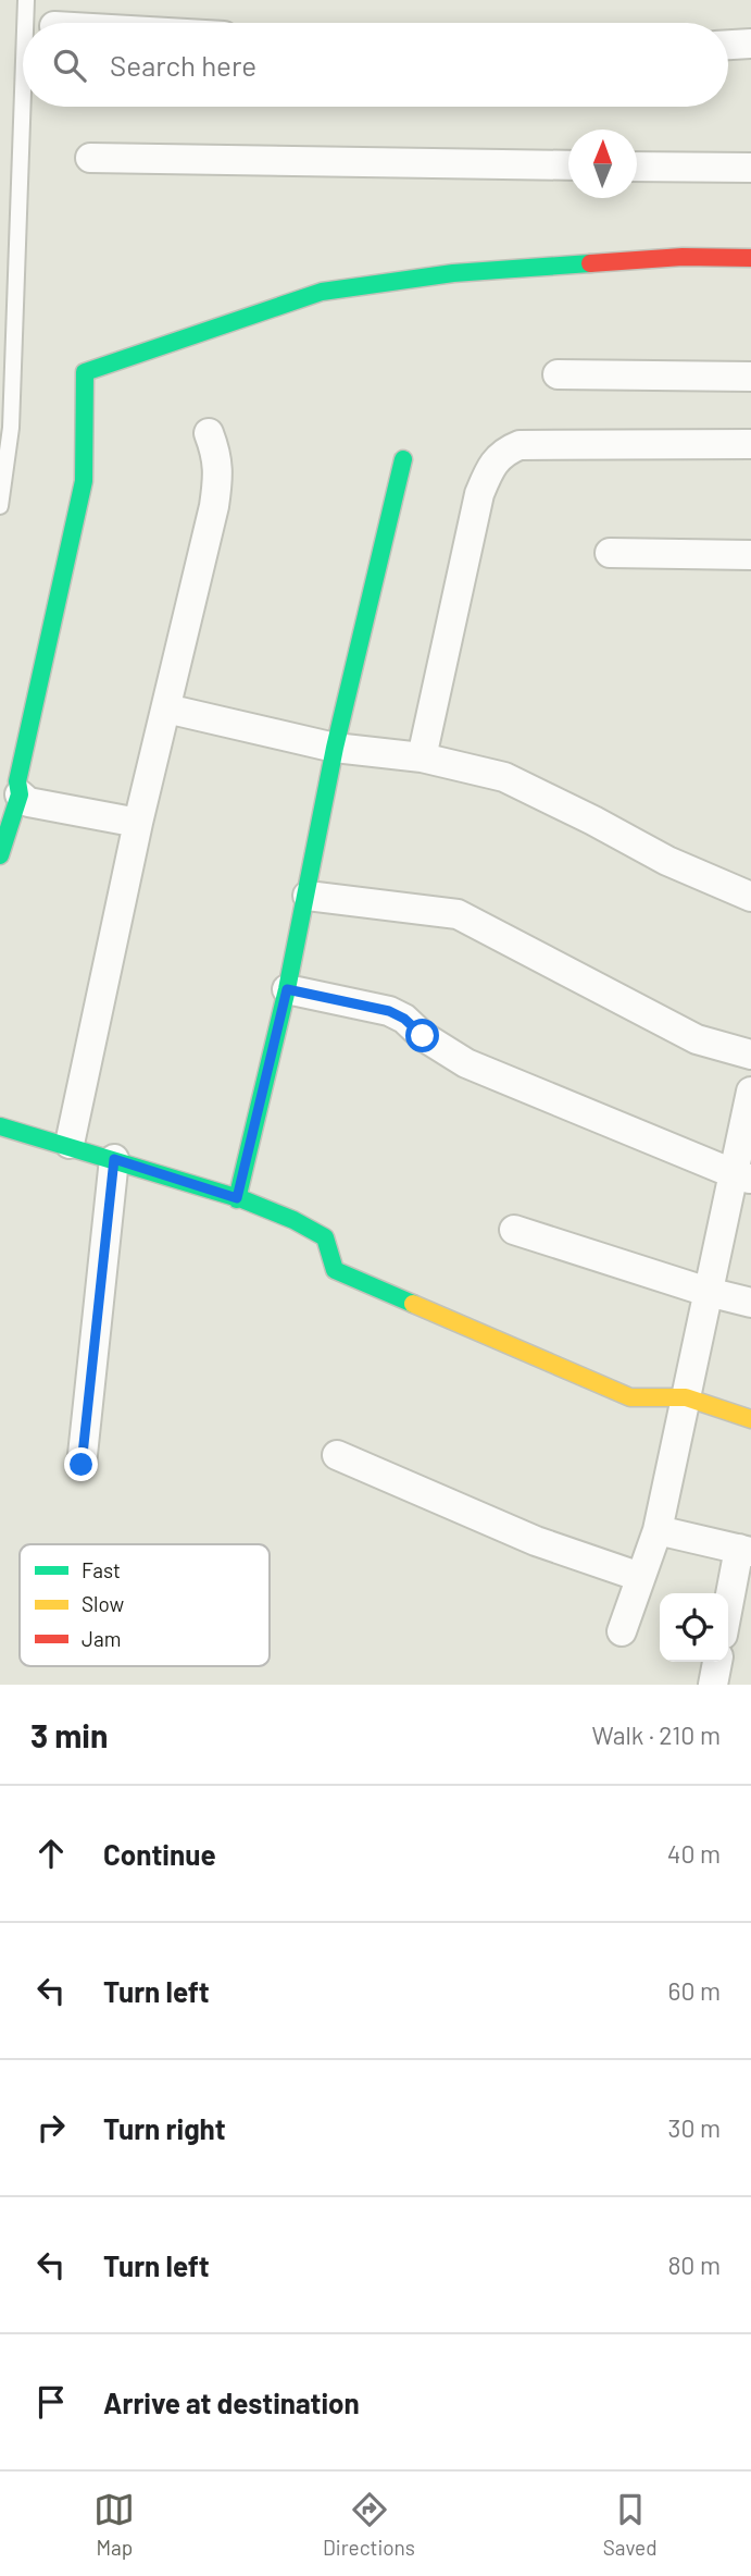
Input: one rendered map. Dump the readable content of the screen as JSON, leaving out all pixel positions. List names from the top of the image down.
{
  "legend": ["Fast", "Slow", "Jam"],
  "north": "top",
  "page": {
    "search": "Search here",
    "heading": ["3 min", "Walk · 210 m"],
    "list": [
      ["Continue", "40 m"],
      ["Turn left", "60 m"],
      ["Turn right", "30 m"],
      ["Turn left", "80 m"],
      "Arrive at destination"
    ],
    "nav": ["Map", "Directions", "Saved"]
  }
}
